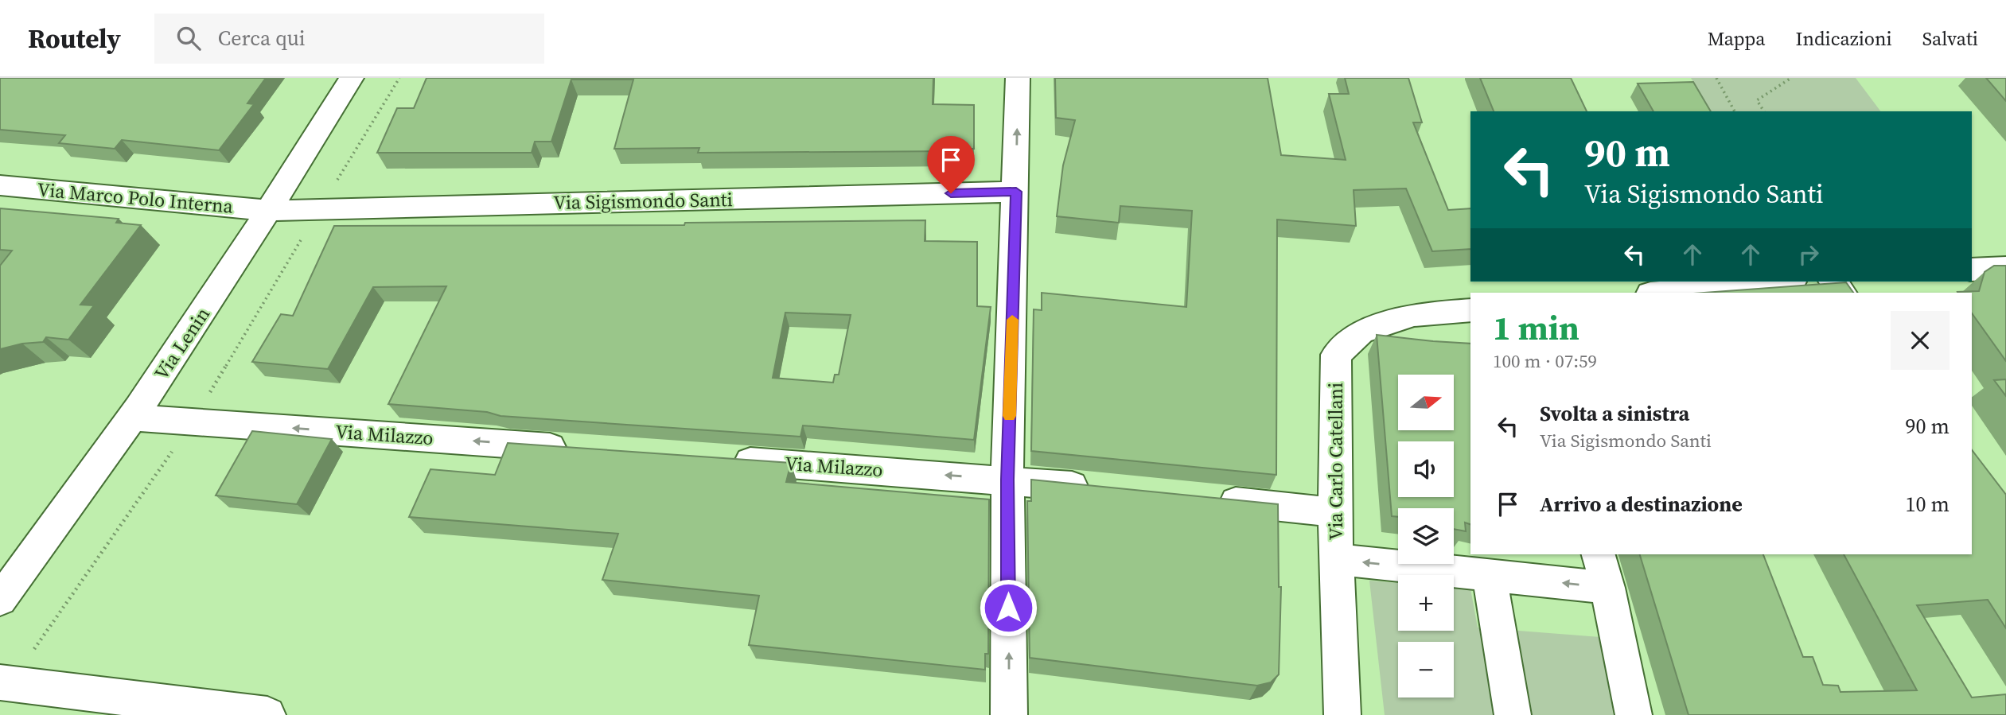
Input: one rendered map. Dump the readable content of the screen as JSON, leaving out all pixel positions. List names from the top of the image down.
{
  "streets": {
    "street": [
      "Via Marco Polo Interna",
      "Via Sigismondo Santi",
      "Via Lenin",
      "Via Milazzo",
      "Via Carlo Catellani"
    ]
  },
  "crossings": [
    ["Via Marco Polo Interna", "Via Sigismondo Santi"],
    ["Via Marco Polo Interna", "Via Lenin"],
    ["Via Sigismondo Santi", "Via Lenin"],
    ["Via Lenin", "Via Milazzo"]
  ],
  "one_way": ["Via Milazzo"],
  "north": "right",
  "page": {
    "header": "Routely",
    "search": "Cerca qui",
    "nav": ["Mappa", "Indicazioni", "Salvati"],
    "turn": ["90 m", "Via Sigismondo Santi"],
    "heading": ["1 min", "100 m · 07:59"],
    "map_buttons": ["+", "−"],
    "list": [
      {
        "name": "Svolta a sinistra",
        "note": "Via Sigismondo Santi",
        "value": "90 m"
      },
      {
        "name": "Arrivo a destinazione",
        "value": "10 m"
      }
    ]
  }
}
